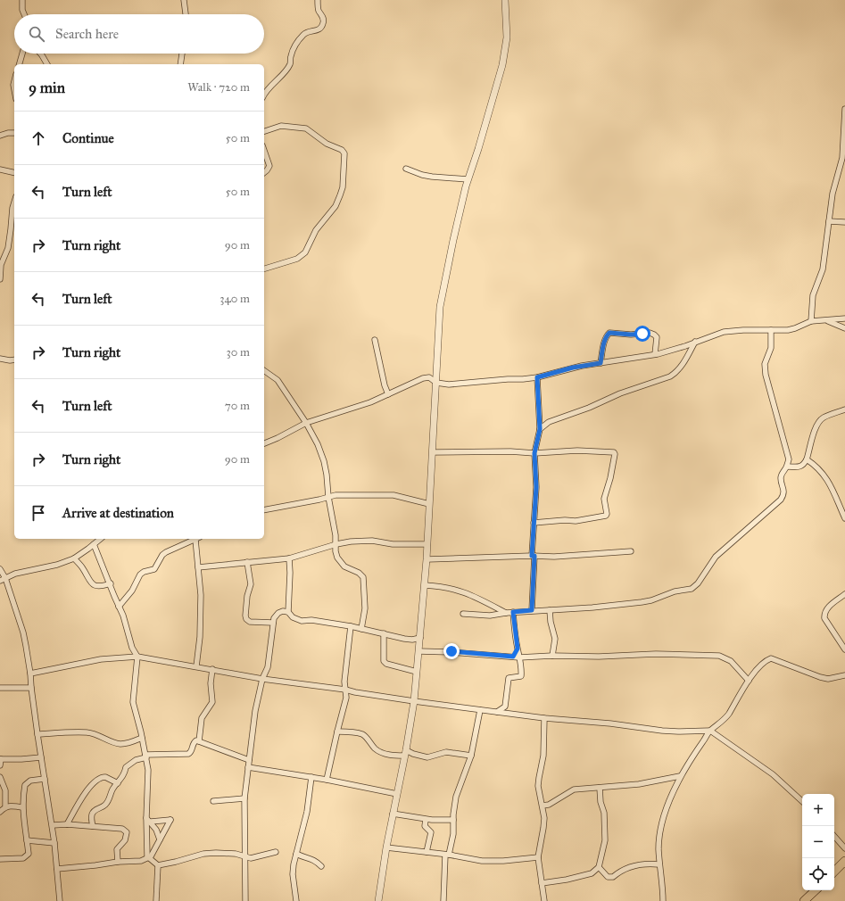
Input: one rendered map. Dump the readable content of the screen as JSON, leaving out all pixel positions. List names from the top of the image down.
{
  "page": {
    "search": "Search here",
    "heading": ["9 min", "Walk · 720 m"],
    "list": [
      ["Continue", "50 m"],
      ["Turn left", "50 m"],
      ["Turn right", "90 m"],
      ["Turn left", "340 m"],
      ["Turn right", "30 m"],
      ["Turn left", "70 m"],
      ["Turn right", "90 m"],
      "Arrive at destination"
    ],
    "map_buttons": ["+", "−"]
  }
}
